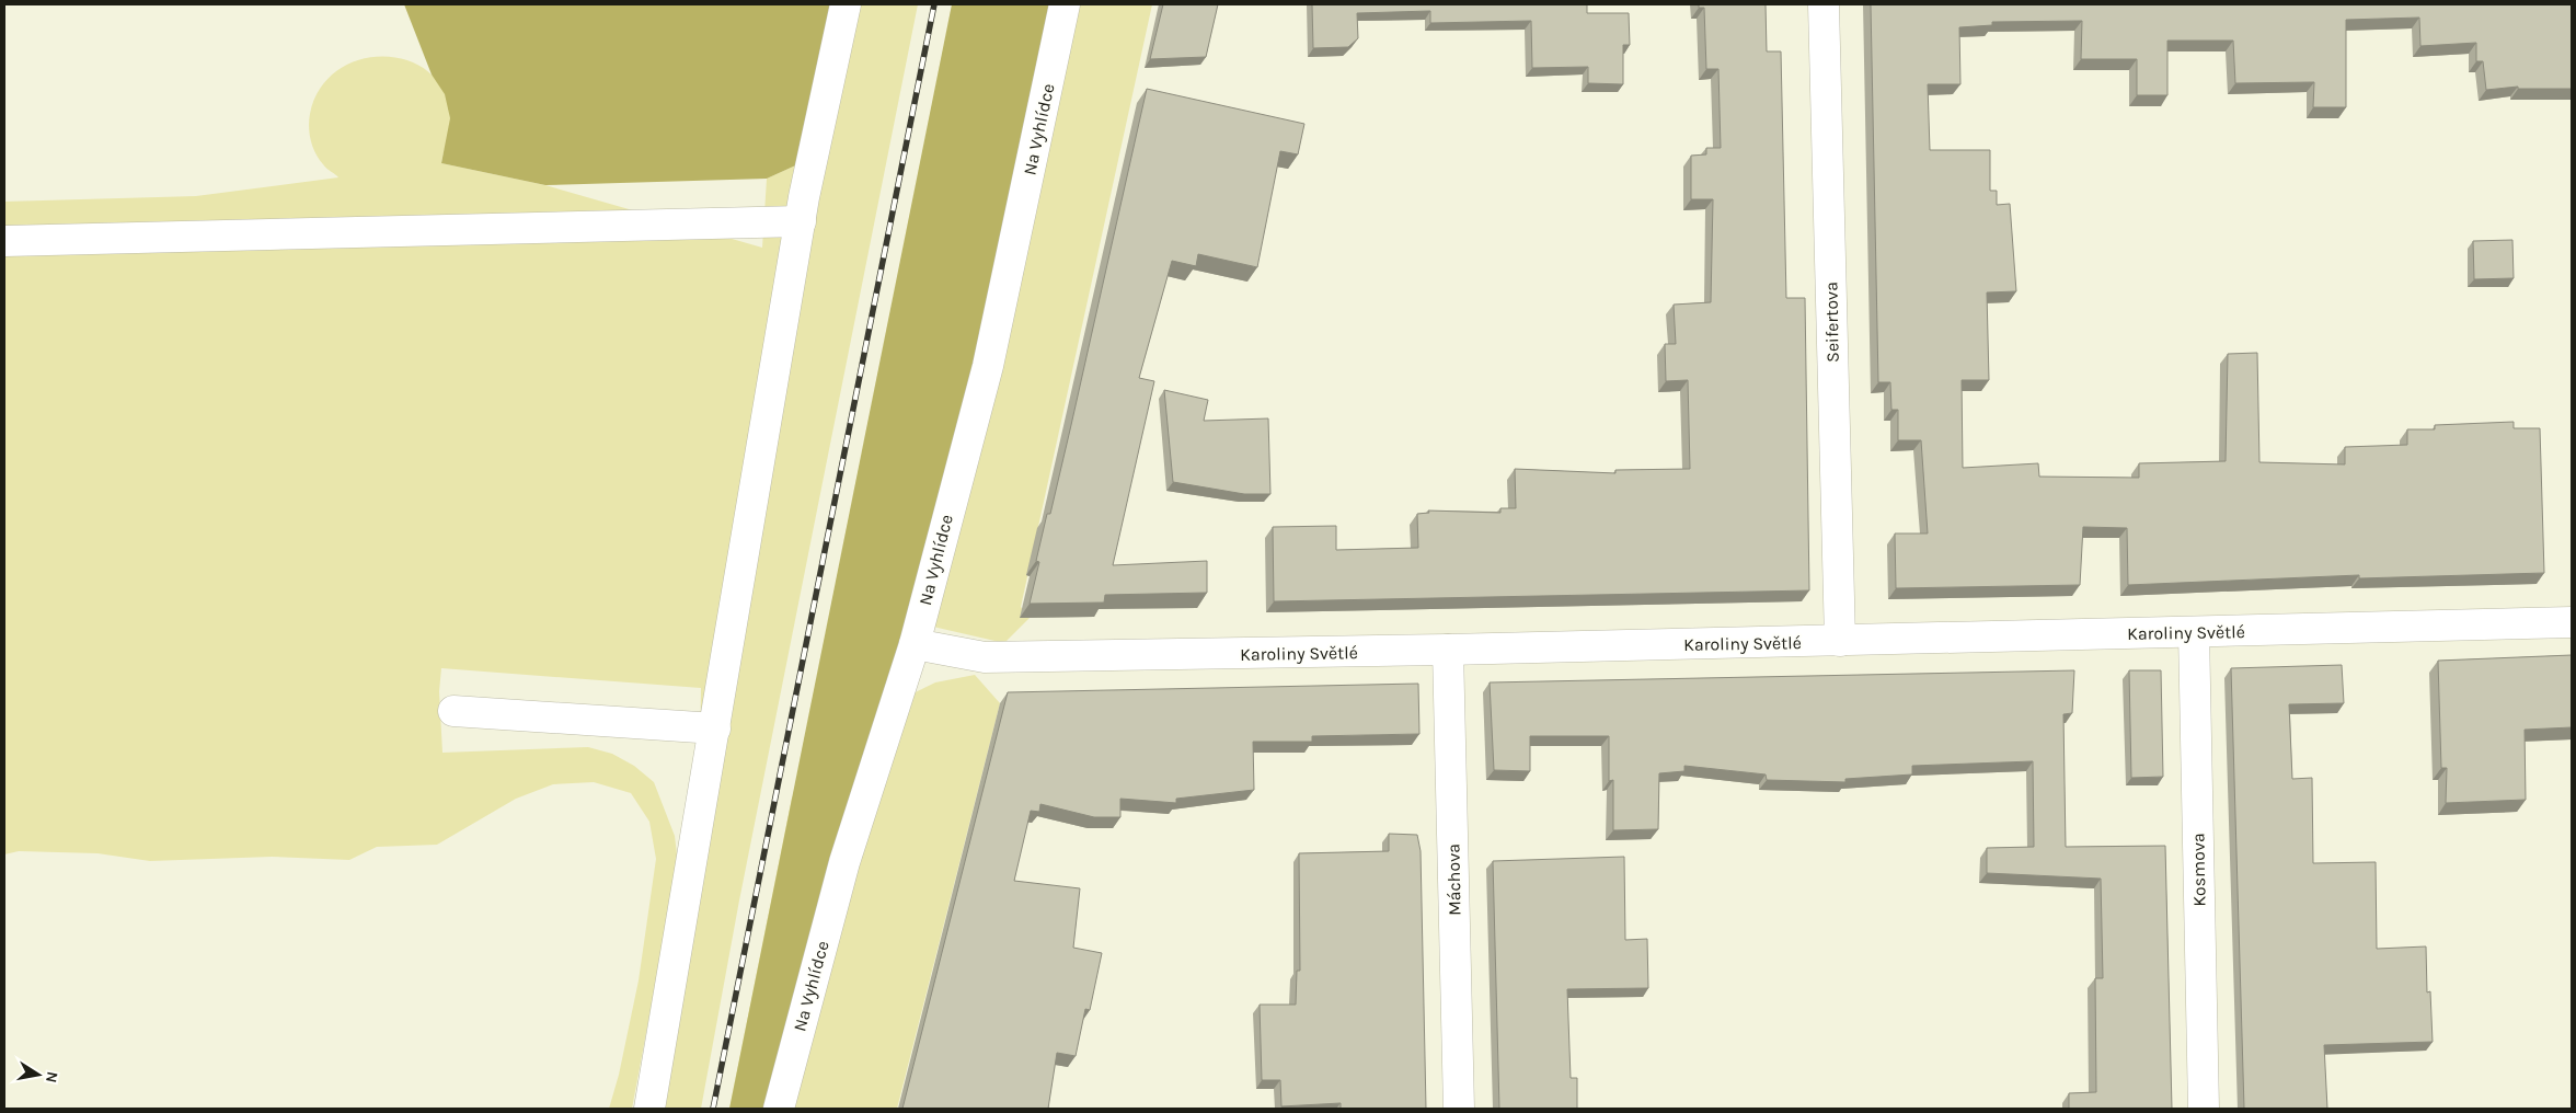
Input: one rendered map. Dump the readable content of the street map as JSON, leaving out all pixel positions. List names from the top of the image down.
{
  "streets": {
    "street": [
      "Na Vyhlídce",
      "Seifertova",
      "Karoliny Světlé",
      "Kosmova",
      "Máchova"
    ]
  },
  "crossings": [
    ["Na Vyhlídce", "Karoliny Světlé"],
    ["Seifertova", "Karoliny Světlé"],
    ["Karoliny Světlé", "Kosmova"],
    ["Karoliny Světlé", "Máchova"]
  ],
  "north": "right"
}
